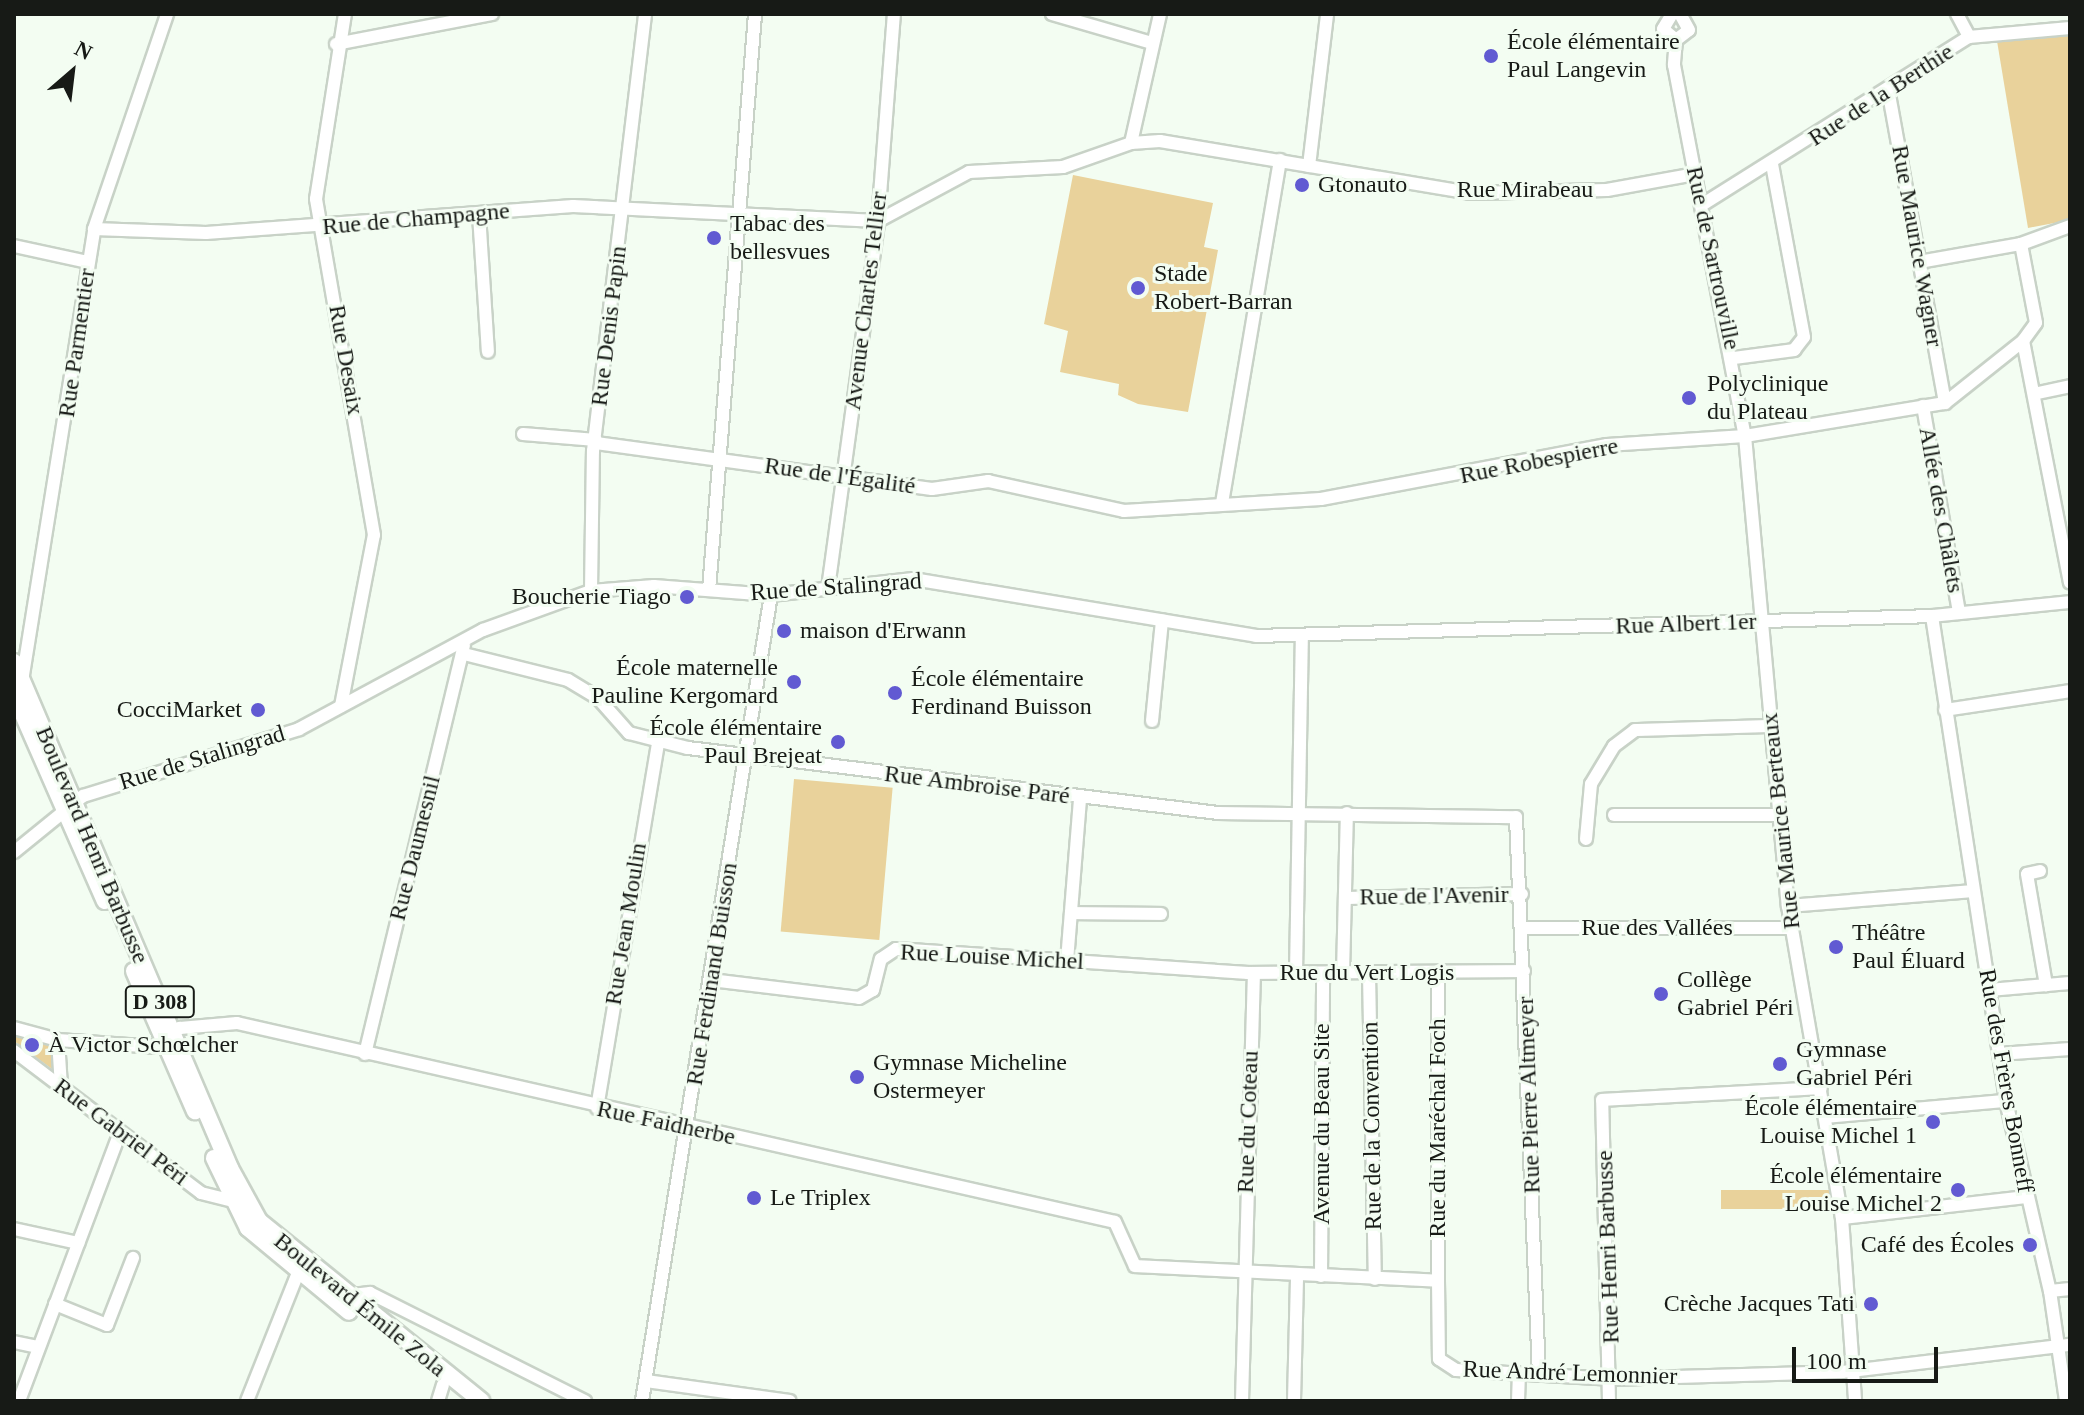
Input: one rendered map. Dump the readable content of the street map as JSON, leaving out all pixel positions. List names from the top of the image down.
{
  "streets": {
    "main road": ["Boulevard Henri Barbusse", "D 308", "Boulevard Émile Zola"],
    "street": [
      "Rue de la Berthie",
      "Rue Mirabeau",
      "Rue de Champagne",
      "Rue Maurice Wagner",
      "Rue de Sartrouville",
      "Avenue Charles Tellier",
      "Rue Denis Papin",
      "Rue Parmentier",
      "Rue Desaix",
      "Rue Robespierre",
      "Rue de l'Égalité",
      "Allée des Châlets",
      "Rue de Stalingrad",
      "Rue Albert 1er",
      "Rue Ambroise Paré",
      "Rue Maurice Berteaux",
      "Rue Daumesnil",
      "Rue de l'Avenir",
      "Rue Jean Moulin",
      "Rue des Vallées",
      "Rue Louise Michel",
      "Rue du Vert Logis",
      "Rue Ferdinand Buisson",
      "Rue des Frères Bonneff",
      "Rue Pierre Altmeyer",
      "Rue du Coteau",
      "Rue Faidherbe",
      "Avenue du Beau Site",
      "Rue de la Convention",
      "Rue du Maréchal Foch",
      "Rue Gabriel Péri",
      "Rue Henri Barbusse",
      "Rue André Lemonnier"
    ]
  },
  "crossings": [
    ["Rue de la Berthie", "Rue Maurice Wagner"],
    ["Rue de la Berthie", "Rue de Sartrouville"],
    ["Rue Mirabeau", "Rue de Sartrouville"],
    ["Rue de Champagne", "Avenue Charles Tellier"],
    ["Rue de Champagne", "Rue Denis Papin"],
    ["Rue de Champagne", "Rue Parmentier"],
    ["Rue de Champagne", "Rue Desaix"],
    ["Rue Maurice Wagner", "Rue Robespierre"],
    ["Rue de Sartrouville", "Rue Robespierre"],
    ["Rue de Sartrouville", "Rue Albert 1er"],
    ["Rue de Sartrouville", "Rue Maurice Berteaux"],
    ["Avenue Charles Tellier", "Rue de l'Égalité"],
    ["Avenue Charles Tellier", "Rue de Stalingrad"],
    ["Rue Denis Papin", "Rue de l'Égalité"],
    ["Rue Denis Papin", "Rue de Stalingrad"],
    ["Rue Parmentier", "Boulevard Henri Barbusse"],
    ["Rue Desaix", "Rue de Stalingrad"],
    ["Rue Robespierre", "Rue de l'Égalité"],
    ["Rue Robespierre", "Allée des Châlets"],
    ["Allée des Châlets", "Rue Albert 1er"],
    ["Rue de Stalingrad", "Rue Albert 1er"],
    ["Rue de Stalingrad", "Rue Ambroise Paré"],
    ["Rue de Stalingrad", "Boulevard Henri Barbusse"],
    ["Rue de Stalingrad", "Rue Daumesnil"],
    ["Rue de Stalingrad", "Rue Ferdinand Buisson"],
    ["Rue Albert 1er", "Rue Maurice Berteaux"],
    ["Rue Albert 1er", "Rue des Frères Bonneff"],
    ["Rue Ambroise Paré", "Rue Daumesnil"],
    ["Rue Ambroise Paré", "Rue Jean Moulin"],
    ["Rue Ambroise Paré", "Rue Ferdinand Buisson"],
    ["Rue Ambroise Paré", "Rue Pierre Altmeyer"],
    ["Rue Maurice Berteaux", "Rue des Vallées"],
    ["Rue Maurice Berteaux", "Rue Henri Barbusse"],
    ["Rue Maurice Berteaux", "Rue André Lemonnier"],
    ["Boulevard Henri Barbusse", "Rue Faidherbe"],
    ["Boulevard Henri Barbusse", "Rue Gabriel Péri"],
    ["Boulevard Henri Barbusse", "Boulevard Émile Zola"],
    ["Rue Daumesnil", "Rue Faidherbe"],
    ["Rue de l'Avenir", "Rue Pierre Altmeyer"],
    ["Rue Jean Moulin", "Rue Faidherbe"],
    ["Rue des Vallées", "Rue Pierre Altmeyer"],
    ["Rue Louise Michel", "Rue du Vert Logis"],
    ["Rue Louise Michel", "Rue Ferdinand Buisson"],
    ["Rue du Vert Logis", "Rue Pierre Altmeyer"],
    ["Rue du Vert Logis", "Rue du Coteau"],
    ["Rue du Vert Logis", "Avenue du Beau Site"],
    ["Rue du Vert Logis", "Rue de la Convention"],
    ["Rue du Vert Logis", "Rue du Maréchal Foch"],
    ["Rue Ferdinand Buisson", "Rue Faidherbe"],
    ["Rue des Frères Bonneff", "Rue André Lemonnier"],
    ["Rue Pierre Altmeyer", "Rue André Lemonnier"],
    ["Rue du Coteau", "Rue Faidherbe"],
    ["Rue du Maréchal Foch", "Rue André Lemonnier"],
    ["Rue Gabriel Péri", "Boulevard Émile Zola"],
    ["Rue Henri Barbusse", "Rue André Lemonnier"]
  ],
  "places": [
    "École élémentaire Paul Langevin",
    "Gtonauto",
    "Tabac des bellesvues",
    "Stade Robert-Barran",
    "Polyclinique du Plateau",
    "Boucherie Tiago",
    "maison d'Erwann",
    "École maternelle Pauline Kergomard",
    "École élémentaire Ferdinand Buisson",
    "CocciMarket",
    "École élémentaire Paul Brejeat",
    "Théâtre Paul Éluard",
    "Collège Gabriel Péri",
    "À Victor Schœlcher",
    "Gymnase Gabriel Péri",
    "Gymnase Micheline Ostermeyer",
    "École élémentaire Louise Michel 1",
    "École élémentaire Louise Michel 2",
    "Le Triplex",
    "Café des Écoles",
    "Crèche Jacques Tati"
  ],
  "scale_bar": "100 m",
  "north": "top right"
}
